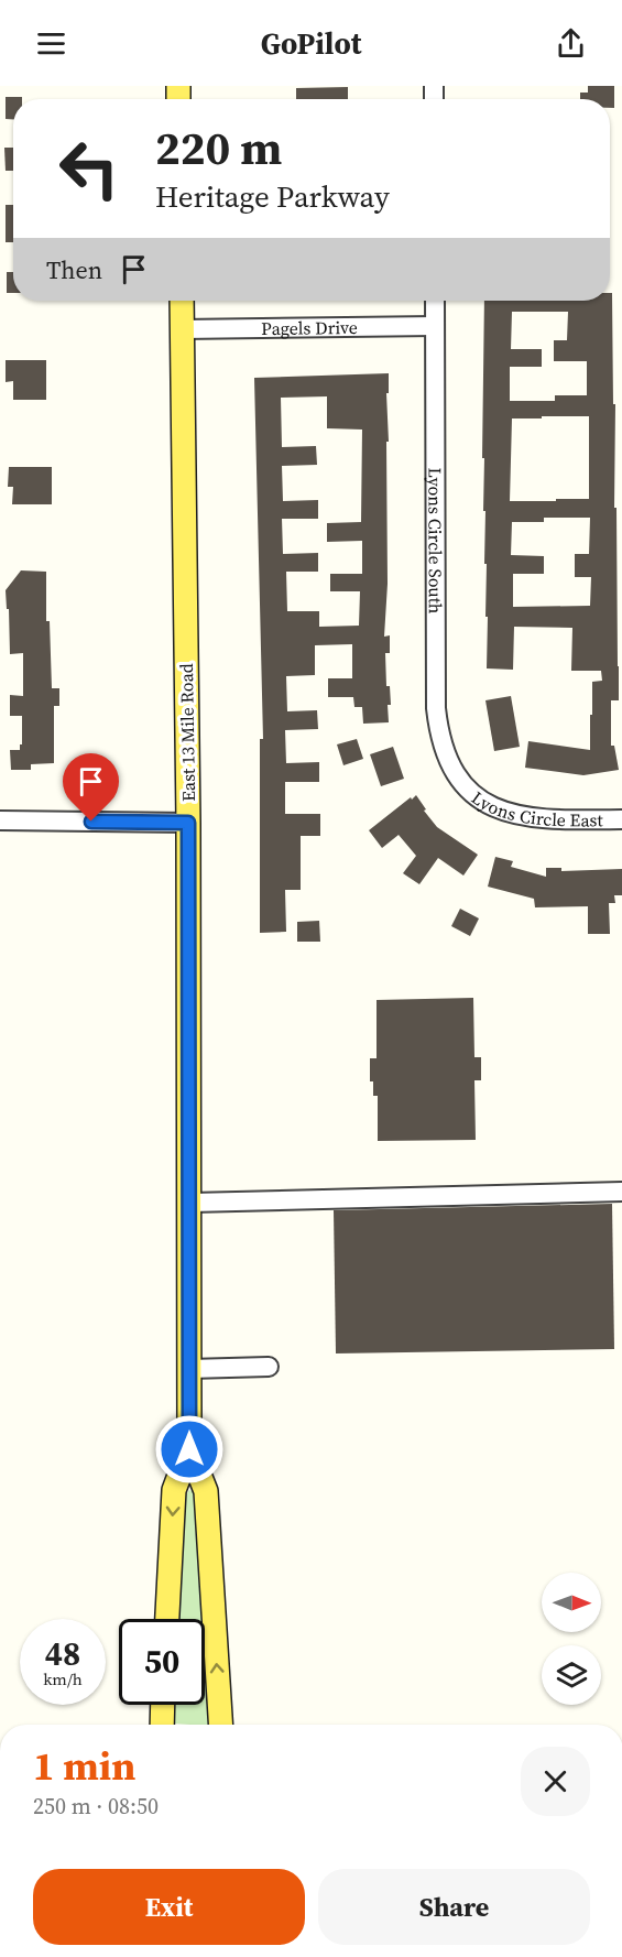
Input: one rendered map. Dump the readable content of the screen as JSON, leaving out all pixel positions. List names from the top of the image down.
{
  "streets": {
    "main road": ["East 13 Mile Road"],
    "street": ["Pagels Drive", "Lyons Circle South", "Lyons Circle East"]
  },
  "crossings": [
    ["Pagels Drive", "Lyons Circle South"],
    ["Pagels Drive", "East 13 Mile Road"],
    ["Lyons Circle South", "Lyons Circle East"]
  ],
  "north": "right",
  "page": {
    "header": "GoPilot",
    "turn": ["220 m", "Heritage Parkway"],
    "then": "Then",
    "speed": "48 km/h",
    "limit": "50",
    "heading": ["1 min", "250 m · 08:50"],
    "buttons": ["Exit", "Share"]
  }
}
